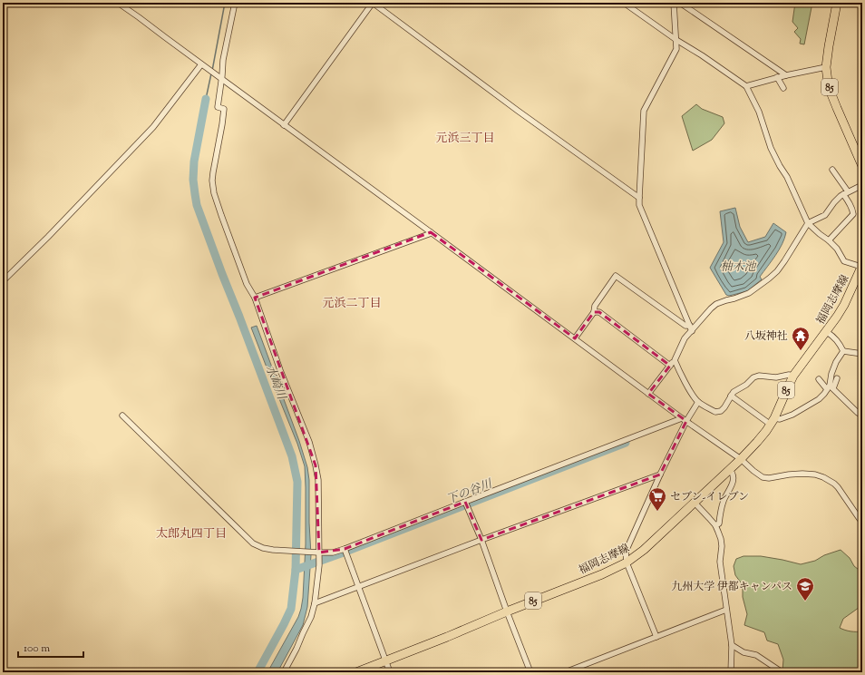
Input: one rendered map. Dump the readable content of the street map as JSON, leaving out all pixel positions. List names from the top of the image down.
{
  "streets": {
    "main road": ["85", "福岡志摩線"]
  },
  "districts": ["元浜三丁目", "元浜二丁目", "太郎丸四丁目"],
  "water": ["柚木池", "水崎川", "下の谷川"],
  "places": {
    "temple": ["八坂神社"],
    "supermarket": ["セブン-イレブン"],
    "school or university": ["九州大学 伊都キャンパス"]
  },
  "scale_bar": "100 m"
}
